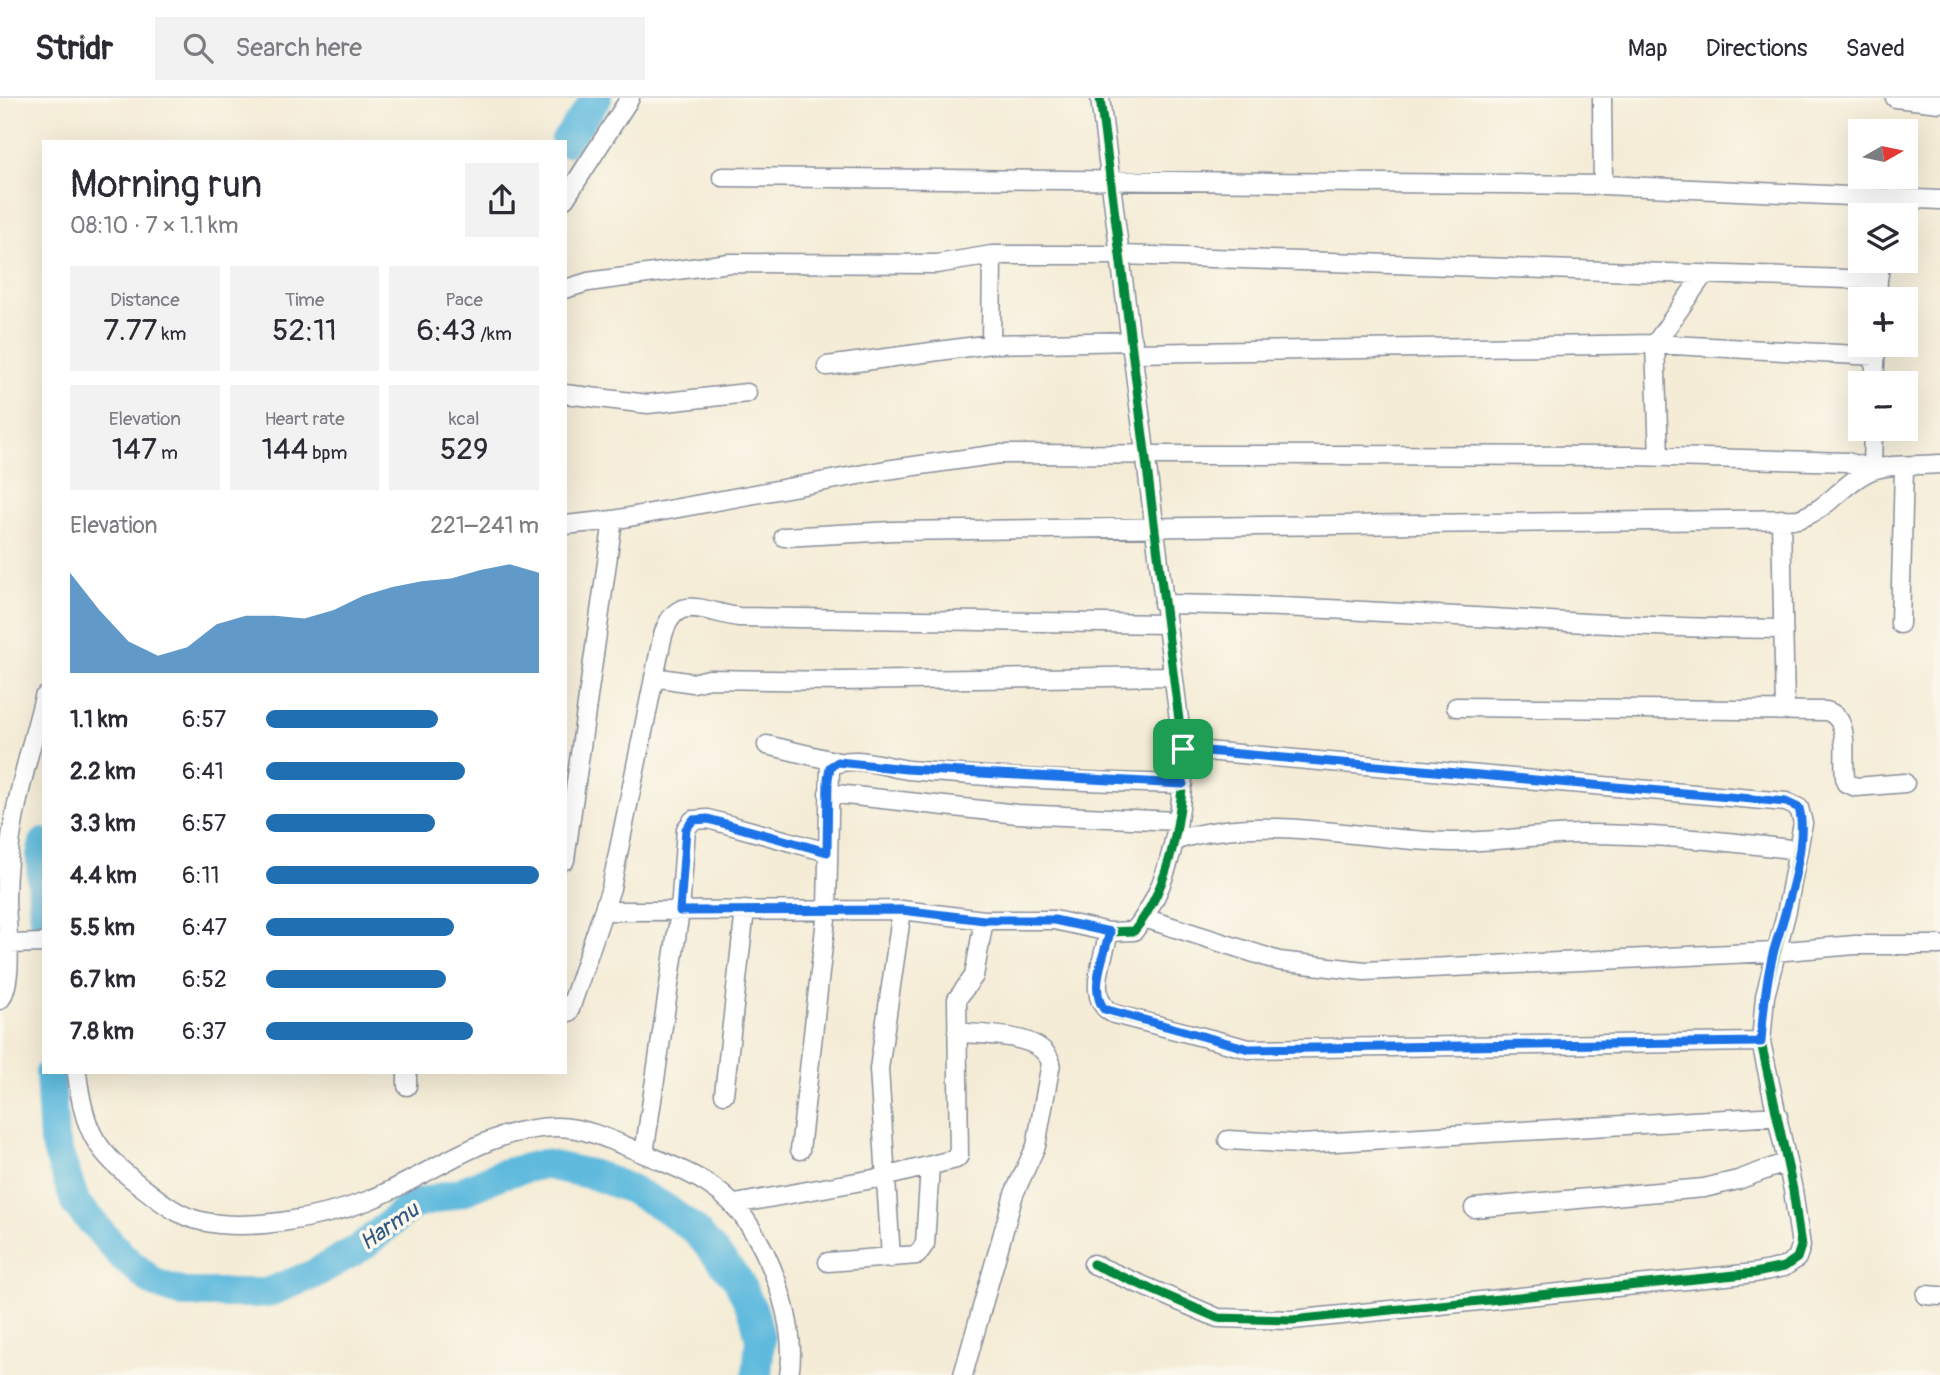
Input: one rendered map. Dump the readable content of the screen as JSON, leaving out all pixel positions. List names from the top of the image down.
{
  "water": ["Harmu"],
  "north": "right",
  "page": {
    "header": "Stridr",
    "search": "Search here",
    "nav": ["Map", "Directions", "Saved"],
    "map_buttons": ["+", "−"],
    "heading": ["Morning run", "08:10 · 7 × 1.1 km"],
    "stats": [
      ["Distance", "7.77 km"],
      ["Time", "52:11"],
      ["Pace", "6:43 /km"],
      ["Elevation", "147 m"],
      ["Heart rate", "144 bpm"],
      ["kcal", "529"]
    ],
    "chart": ["Elevation", "221–241 m"],
    "list": [
      {
        "name": "1.1 km",
        "note": "6:57"
      },
      {
        "name": "2.2 km",
        "note": "6:41"
      },
      {
        "name": "3.3 km",
        "note": "6:57"
      },
      {
        "name": "4.4 km",
        "note": "6:11"
      },
      {
        "name": "5.5 km",
        "note": "6:47"
      },
      {
        "name": "6.7 km",
        "note": "6:52"
      },
      {
        "name": "7.8 km",
        "note": "6:37"
      }
    ]
  }
}
